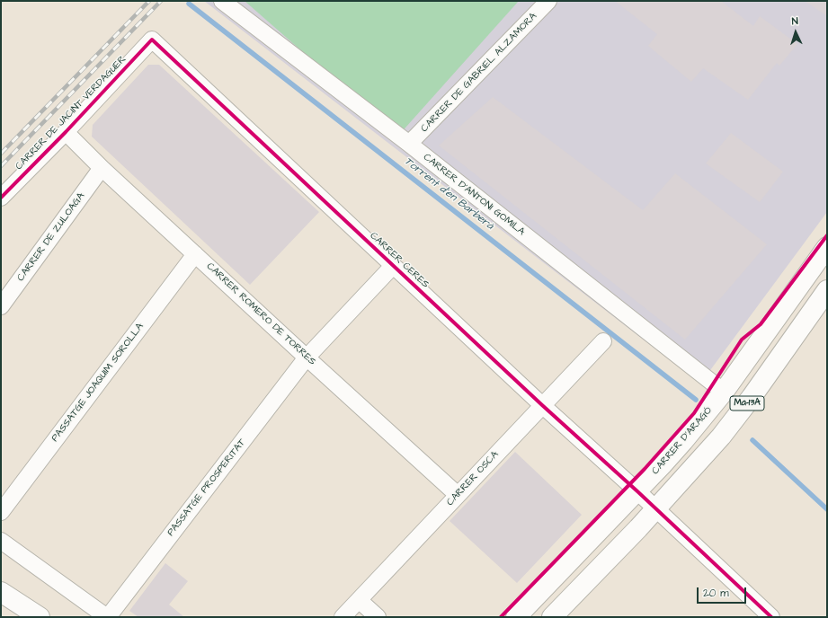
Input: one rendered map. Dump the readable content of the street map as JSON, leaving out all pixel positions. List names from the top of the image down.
{
  "streets": {
    "main road": ["Ma-13A", "CARRER D'ARAGÓ"],
    "street": [
      "CARRER DE GABRIEL ALZAMORA",
      "CARRER DE JACINT VERDAGUER",
      "CARRER D'ANTONI GOMILA",
      "CARRER DE ZULOAGA",
      "CARRER CERES",
      "CARRER ROMERO DE TORRES",
      "PASSATGE JOAQUIM SOROLLA",
      "CARRER OSCA",
      "PASSATGE PROSPERITAT"
    ]
  },
  "crossings": [
    ["CARRER DE GABRIEL ALZAMORA", "CARRER D'ANTONI GOMILA"],
    ["CARRER DE JACINT VERDAGUER", "CARRER CERES"],
    ["CARRER DE JACINT VERDAGUER", "CARRER ROMERO DE TORRES"],
    ["CARRER D'ANTONI GOMILA", "CARRER D'ARAGÓ"],
    ["CARRER DE ZULOAGA", "CARRER ROMERO DE TORRES"],
    ["CARRER CERES", "Ma-13A"],
    ["CARRER CERES", "CARRER D'ARAGÓ"],
    ["CARRER CERES", "CARRER OSCA"],
    ["CARRER CERES", "PASSATGE PROSPERITAT"],
    ["CARRER ROMERO DE TORRES", "PASSATGE JOAQUIM SOROLLA"],
    ["CARRER ROMERO DE TORRES", "CARRER OSCA"],
    ["CARRER ROMERO DE TORRES", "PASSATGE PROSPERITAT"]
  ],
  "water": ["Torrent d'en Barberà"],
  "scale_bar": "20 m",
  "north": "top"
}
